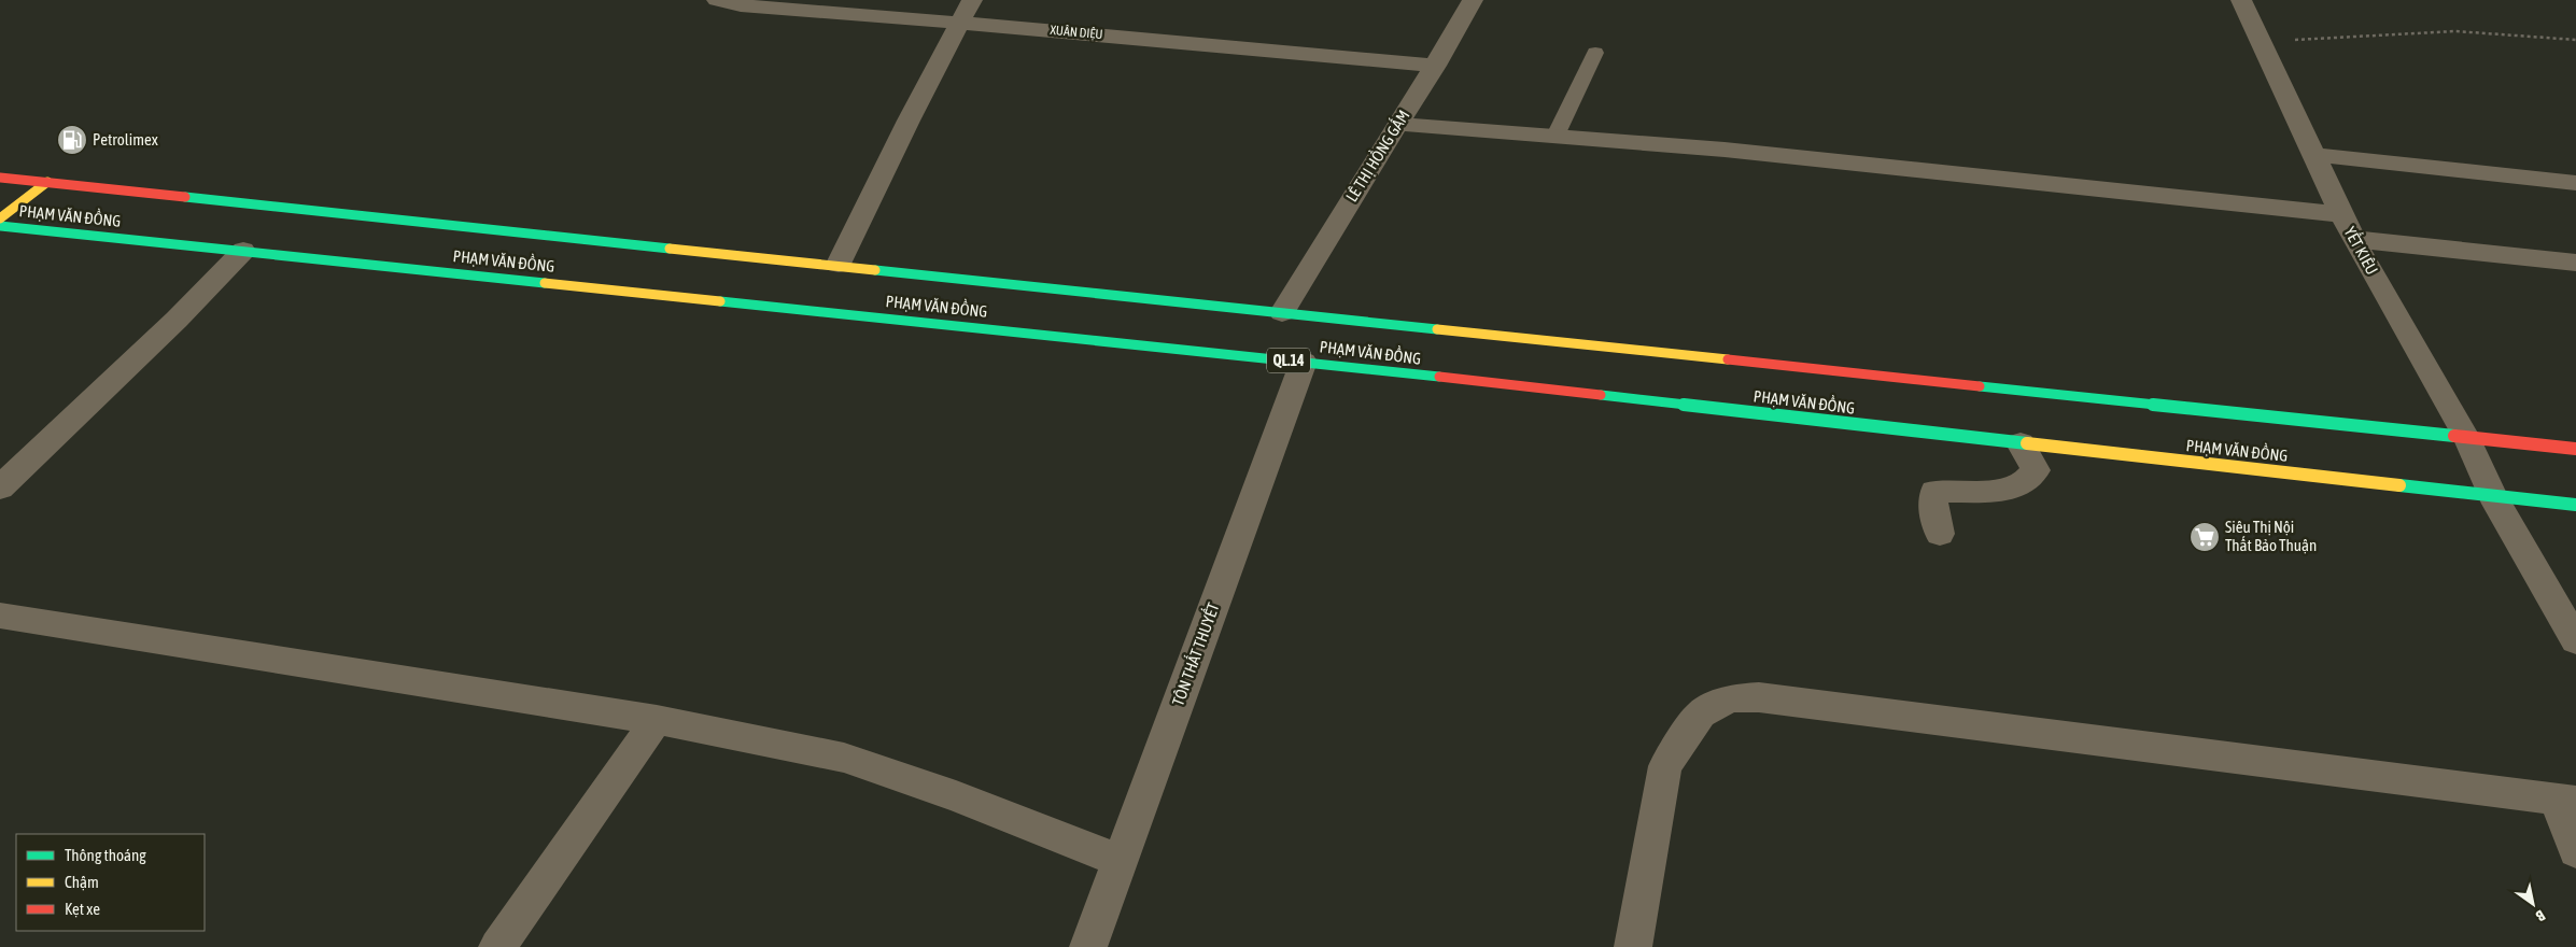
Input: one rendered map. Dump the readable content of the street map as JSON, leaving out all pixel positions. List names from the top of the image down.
{
  "streets": {
    "main road": ["PHẠM VĂN ĐỒNG", "QL.14"],
    "street": [
      "XUÂN DIỆU",
      "LÊ THỊ HỒNG GẤM",
      "YẾT KIÊU",
      "TÔN THẤT THUYẾT"
    ]
  },
  "crossings": [
    ["XUÂN DIỆU", "LÊ THỊ HỒNG GẤM"],
    ["LÊ THỊ HỒNG GẤM", "PHẠM VĂN ĐỒNG"],
    ["PHẠM VĂN ĐỒNG", "YẾT KIÊU"],
    ["PHẠM VĂN ĐỒNG", "TÔN THẤT THUYẾT"]
  ],
  "places": {
    "fuel station": ["Petrolimex"],
    "supermarket": ["Siêu Thị Nội Thất Bảo Thuận"]
  },
  "legend": ["Thông thoáng", "Chậm", "Kẹt xe"],
  "north": "bottom right"
}
